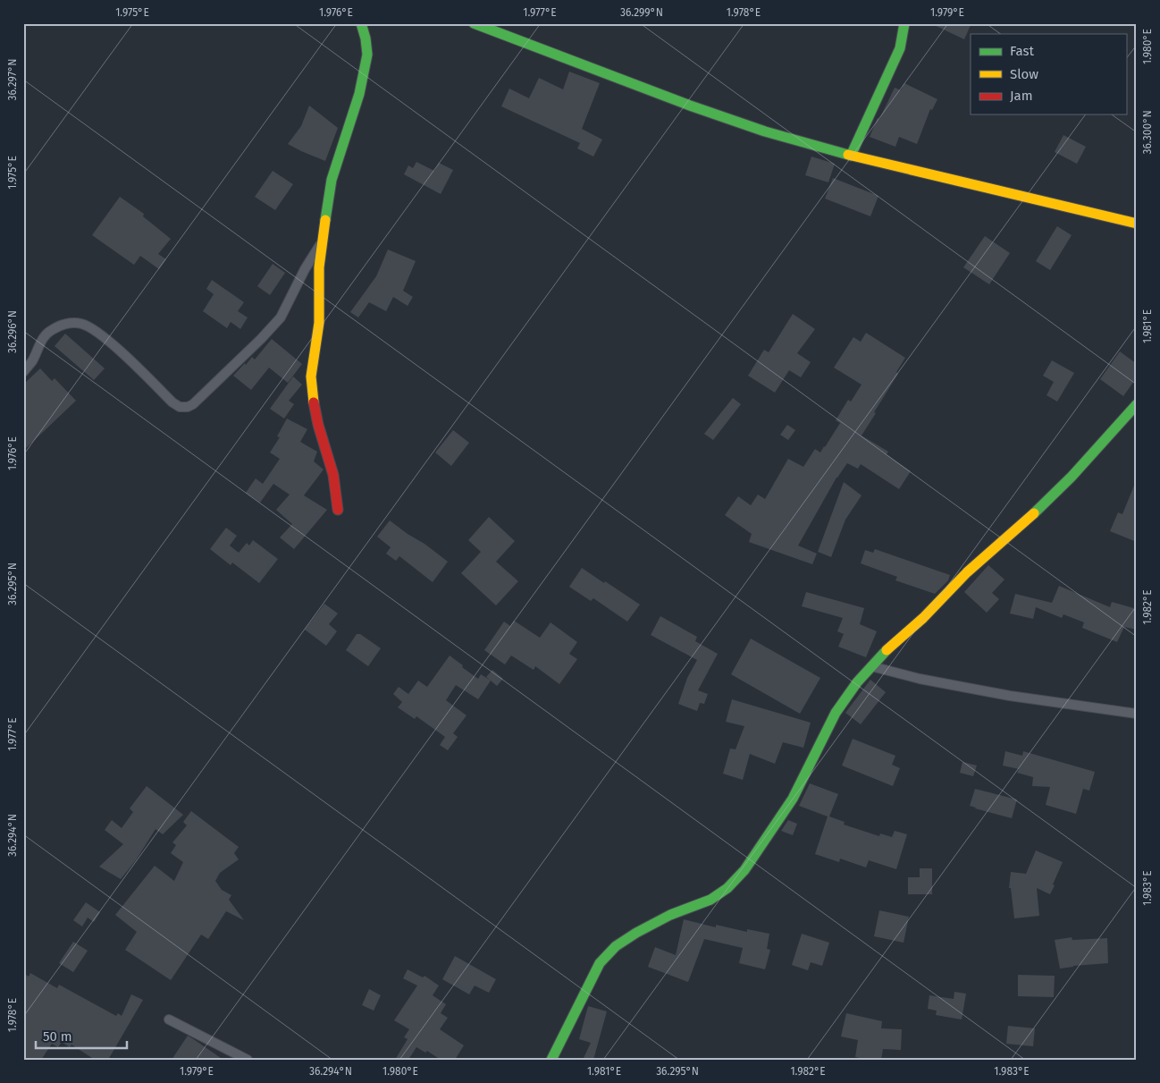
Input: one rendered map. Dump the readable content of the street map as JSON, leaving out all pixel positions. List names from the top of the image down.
{
  "legend": ["Fast", "Slow", "Jam"],
  "scale_bar": "50 m",
  "coordinates": [
    "1.975°E",
    "1.976°E",
    "1.977°E",
    "36.299°N",
    "1.978°E",
    "1.979°E",
    "1.980°E",
    "36.297°N",
    "36.300°N",
    "1.981°E",
    "36.296°N",
    "36.295°N",
    "1.982°E",
    "36.294°N",
    "1.983°E"
  ]
}
